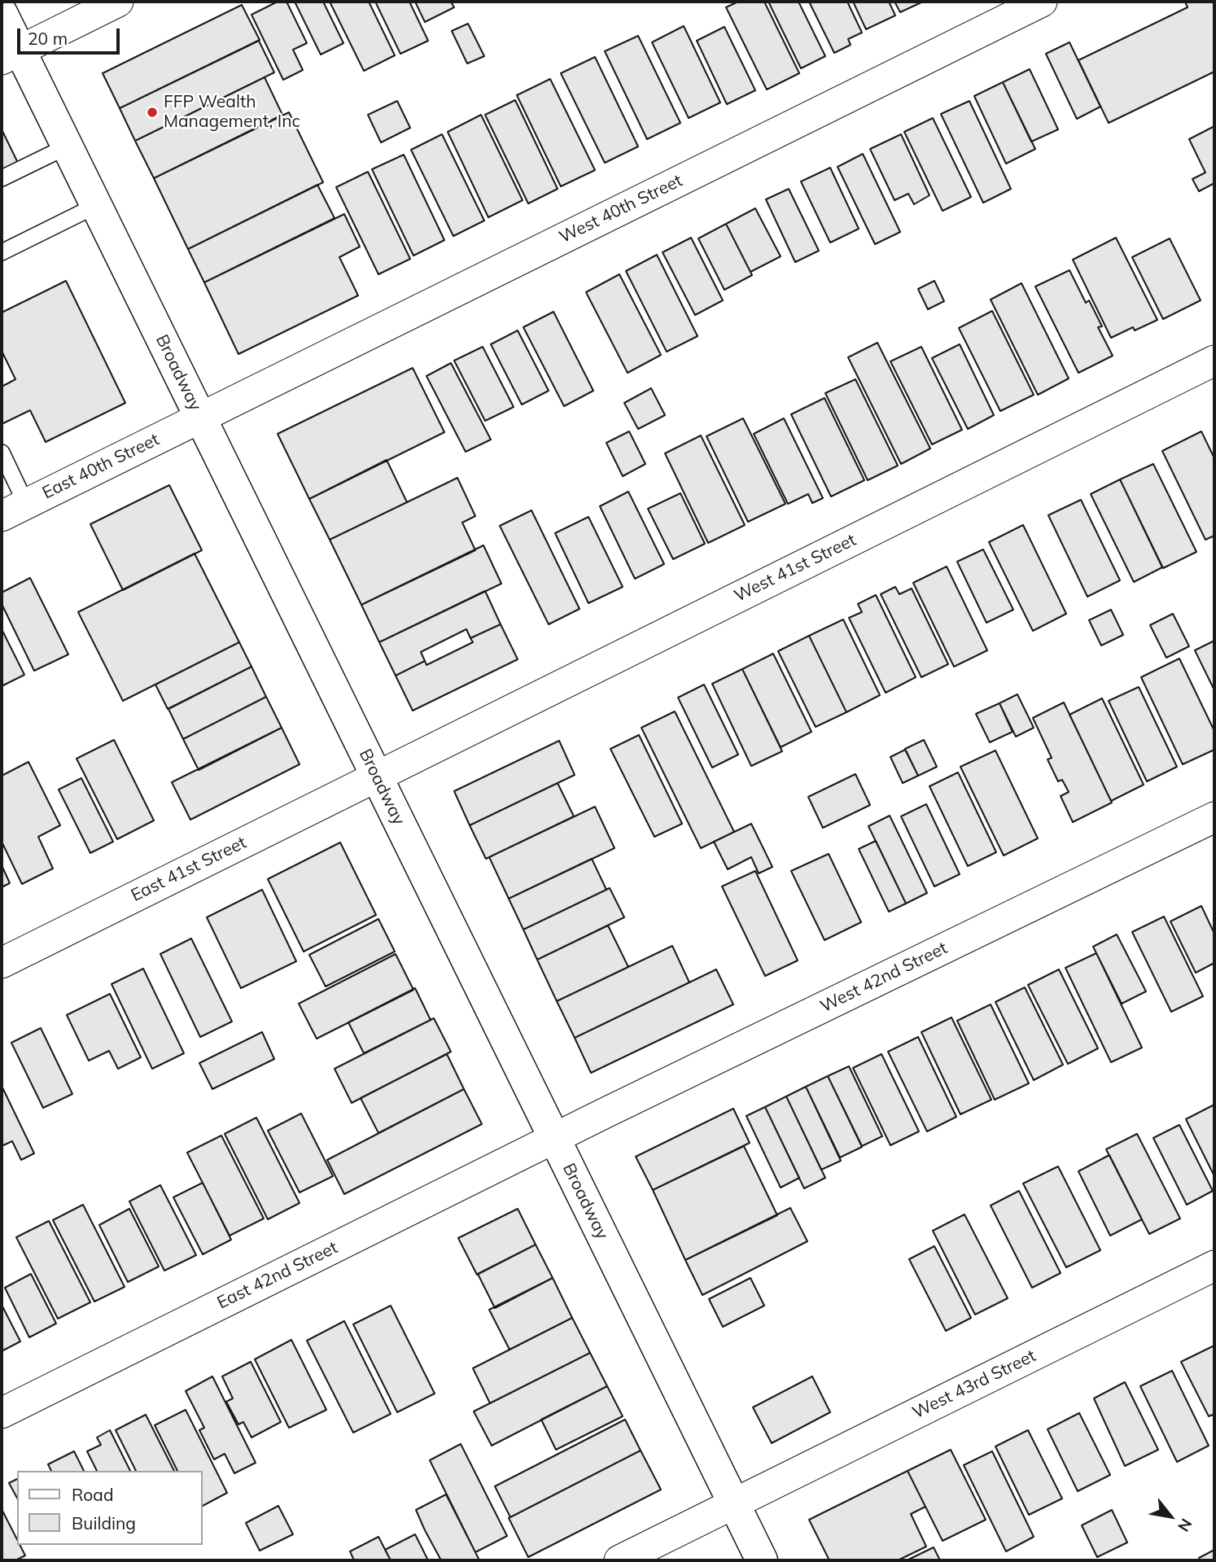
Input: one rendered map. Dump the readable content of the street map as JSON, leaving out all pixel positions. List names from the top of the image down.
{
  "streets": {
    "street": [
      "West 40th Street",
      "Broadway",
      "East 40th Street",
      "West 41st Street",
      "East 41st Street",
      "West 42nd Street",
      "East 42nd Street",
      "West 43rd Street"
    ]
  },
  "crossings": [
    ["West 40th Street", "Broadway"],
    ["West 40th Street", "East 40th Street"],
    ["Broadway", "East 40th Street"],
    ["Broadway", "West 41st Street"],
    ["Broadway", "East 41st Street"],
    ["Broadway", "West 42nd Street"],
    ["Broadway", "East 42nd Street"],
    ["Broadway", "West 43rd Street"],
    ["West 41st Street", "East 41st Street"],
    ["West 42nd Street", "East 42nd Street"]
  ],
  "places": ["FFP Wealth Management, Inc"],
  "legend": ["Road", "Building"],
  "scale_bar": "20 m",
  "north": "bottom right"
}
